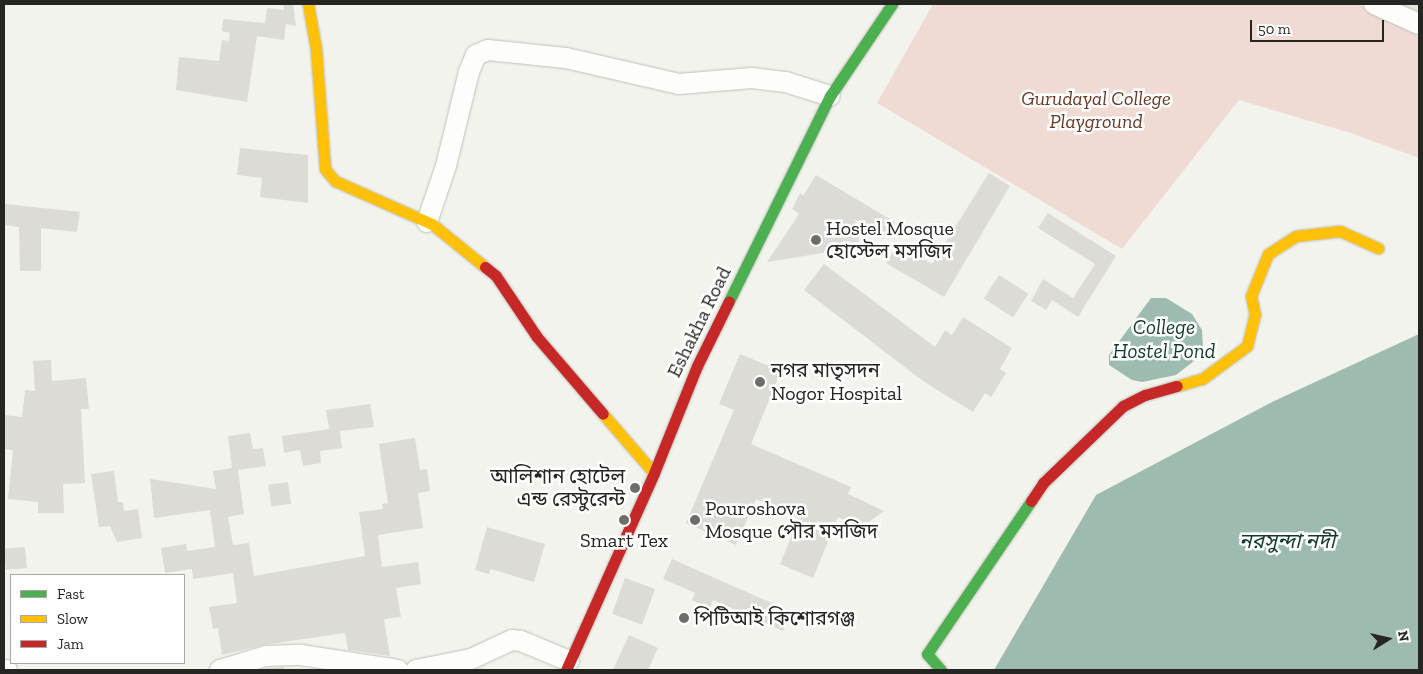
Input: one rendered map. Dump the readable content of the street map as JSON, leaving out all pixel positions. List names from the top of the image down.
{
  "streets": {
    "street": ["Eshakha Road"]
  },
  "water": ["College Hostel Pond", "নরসুন্দা নদী"],
  "parks": ["Gurudayal College Playground"],
  "places": [
    "Hostel Mosque হোস্টেল মসজিদ",
    "নগর মাতৃসদন Nogor Hospital",
    "আলিশান হোটেল এন্ড রেস্টুরেন্ট",
    "Smart Tex",
    "Pouroshova Mosque পৌর মসজিদ",
    "পিটিআই কিশোরগঞ্জ"
  ],
  "legend": ["Fast", "Slow", "Jam"],
  "scale_bar": "50 m",
  "north": "right"
}
